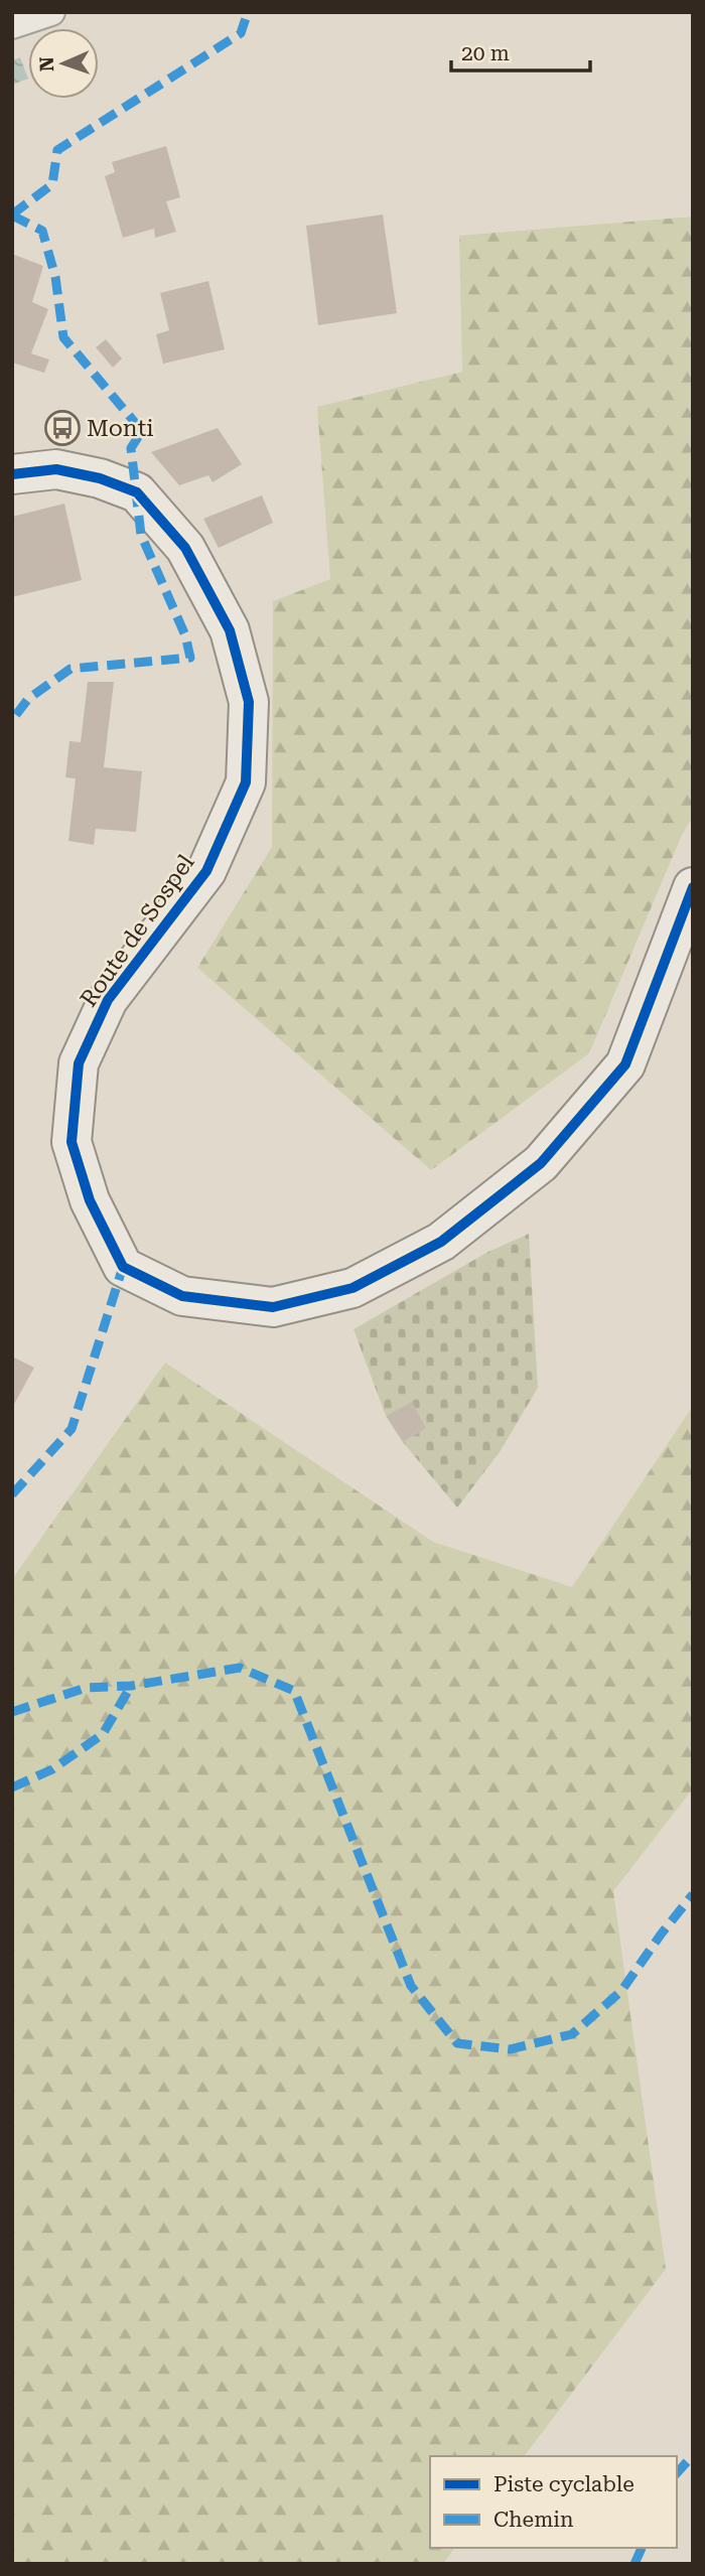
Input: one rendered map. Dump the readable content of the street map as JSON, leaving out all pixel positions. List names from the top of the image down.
{
  "streets": {
    "main road": ["Route de Sospel"]
  },
  "places": {
    "bus stop": ["Monti"]
  },
  "legend": ["Piste cyclable", "Chemin"],
  "scale_bar": "20 m",
  "north": "left"
}
